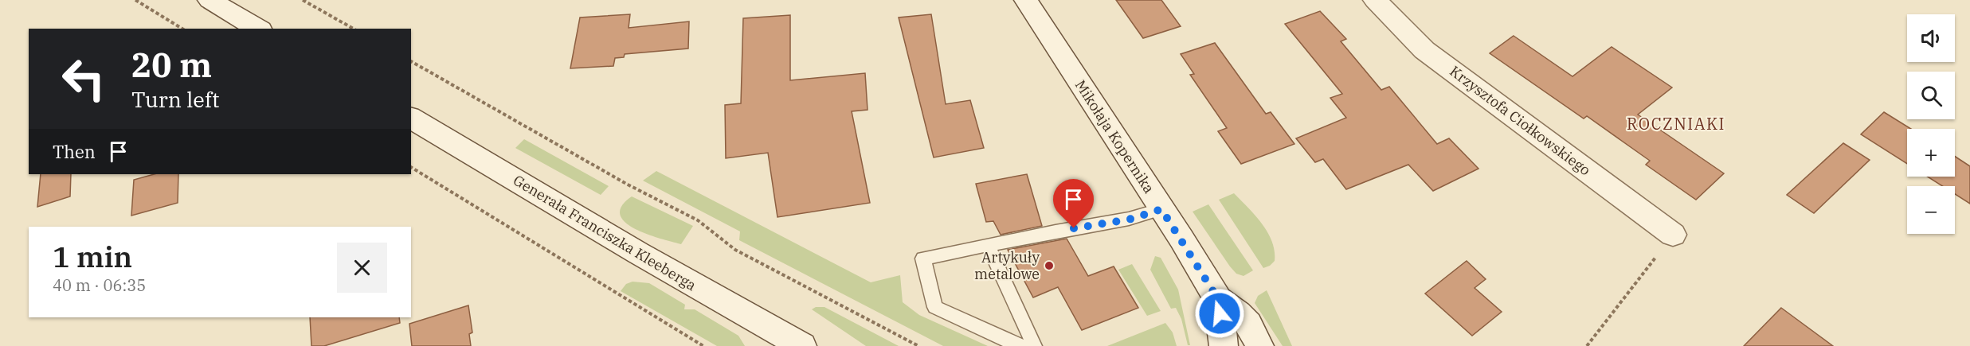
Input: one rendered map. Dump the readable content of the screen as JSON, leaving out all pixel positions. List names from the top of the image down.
{
  "streets": {
    "street": ["Krzysztofa Ciołkowskiego", "Mikołaja Kopernika", "Generała Franciszka Kleeberga"]
  },
  "districts": ["ROCZNIAKI"],
  "places": ["Artykuły metalowe"],
  "page": {
    "map_buttons": ["+", "−"],
    "turn": ["20 m", "Turn left"],
    "then": "Then",
    "heading": ["1 min", "40 m · 06:35"]
  }
}
